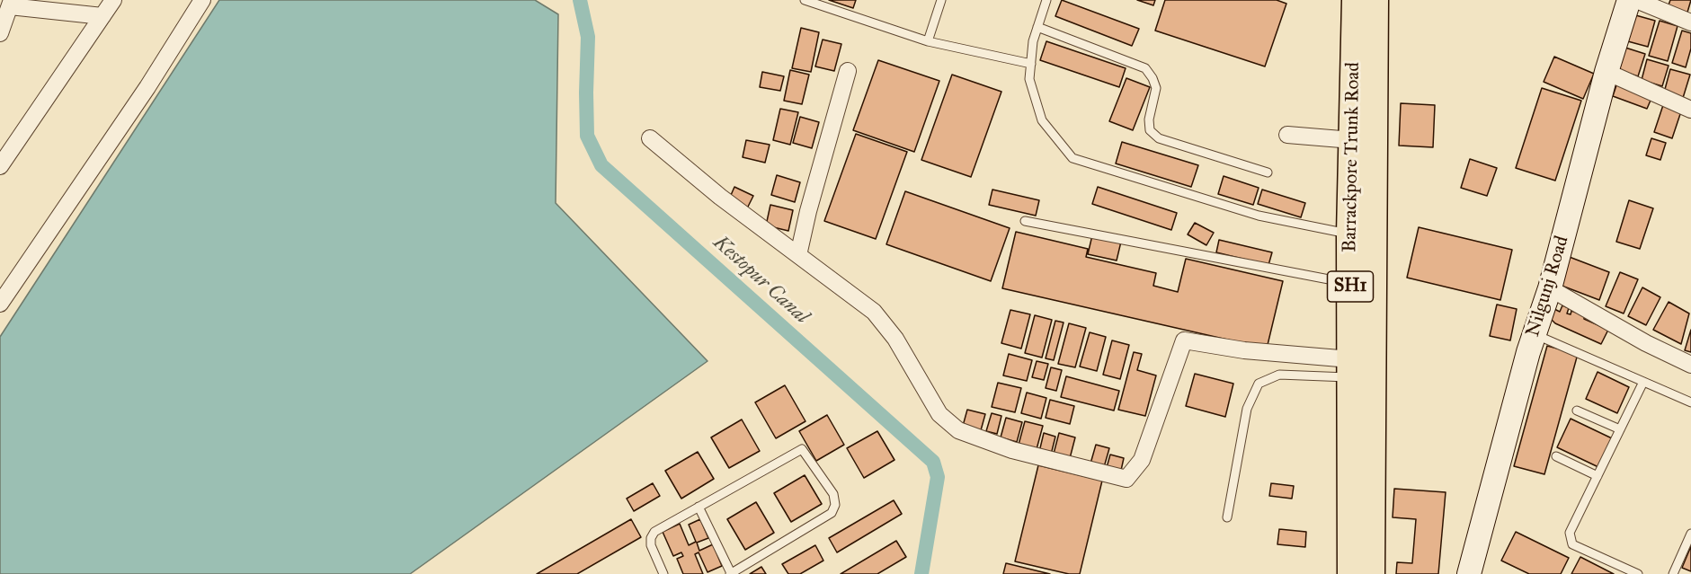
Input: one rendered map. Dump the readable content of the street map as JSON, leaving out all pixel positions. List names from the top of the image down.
{
  "streets": {
    "main road": ["Barrackpore Trunk Road", "SH1"],
    "street": ["Nilgunj Road"]
  },
  "water": ["Kestopur Canal"]
}
